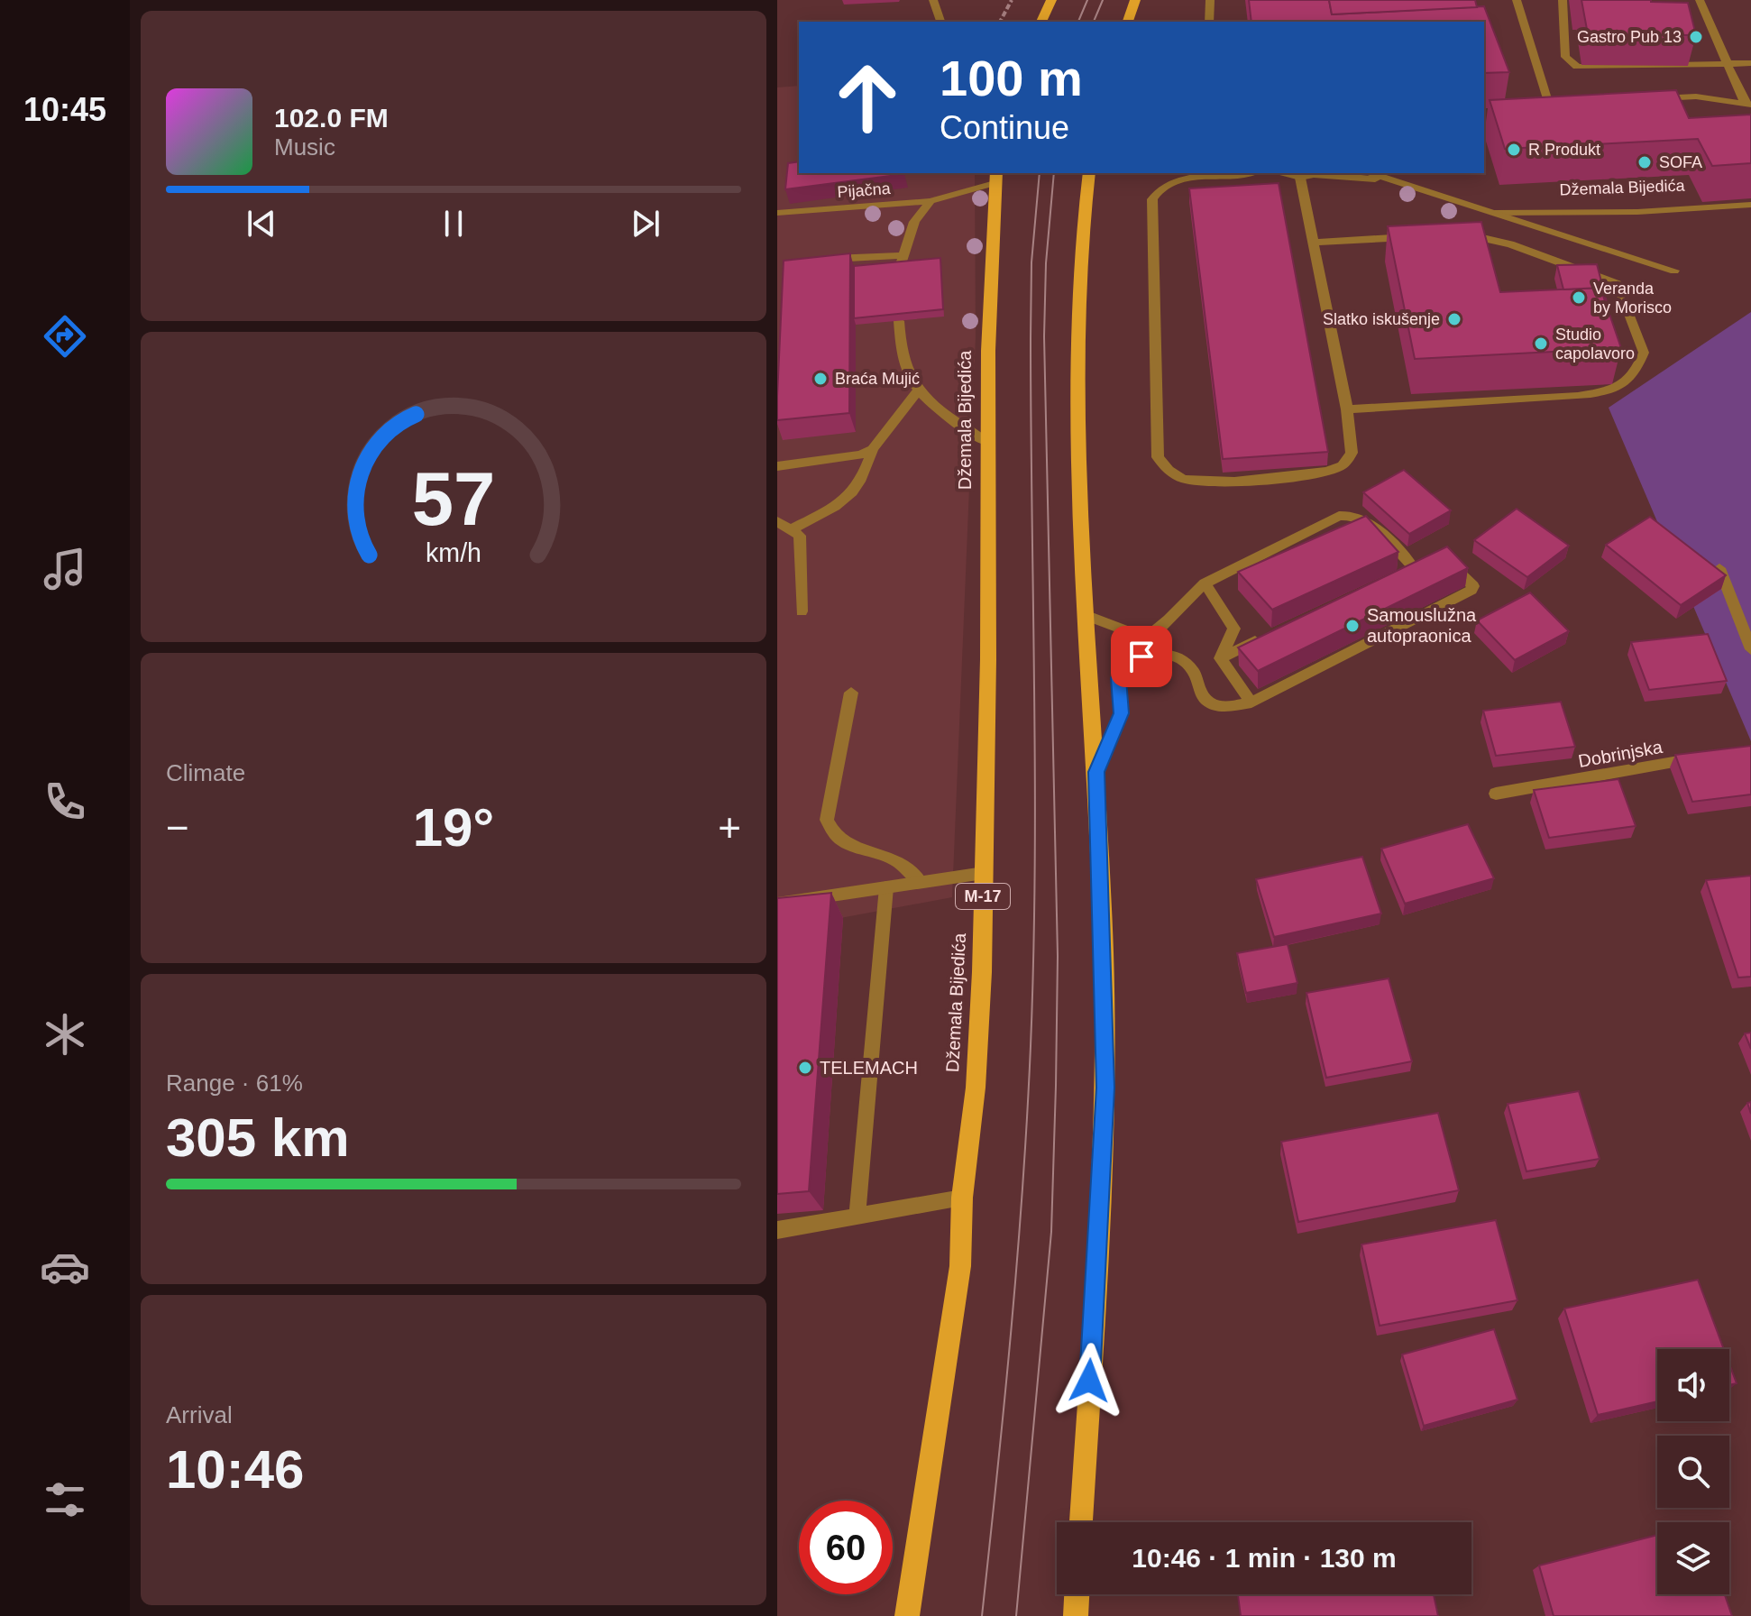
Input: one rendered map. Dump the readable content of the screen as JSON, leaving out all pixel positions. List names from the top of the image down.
{
  "streets": {
    "main road": ["Džemala Bijedića", "M-17"],
    "street": ["Pijačna", "Dobrinjska"]
  },
  "crossings": [
    ["Džemala Bijedića", "Pijačna"]
  ],
  "places": [
    "Gastro Pub 13",
    "R Produkt",
    "SOFA",
    "Veranda by Morisco",
    "Slatko iskušenje",
    "Studio capolavoro",
    "Braća Mujić",
    "Samouslužna autopraonica",
    "TELEMACH"
  ],
  "page": {
    "tabs": "10:45",
    "turn": ["100 m", "Continue"],
    "song": ["102.0 FM", "Music"],
    "tile": [
      "Climate",
      ["Range · 61%", "305 km"],
      ["Arrival", "10:46"]
    ],
    "heat": ["−", "19°", "+"],
    "limit": "60",
    "trip": "10:46 · 1 min · 130 m",
    "gauge": ["57", "km/h"]
  }
}
